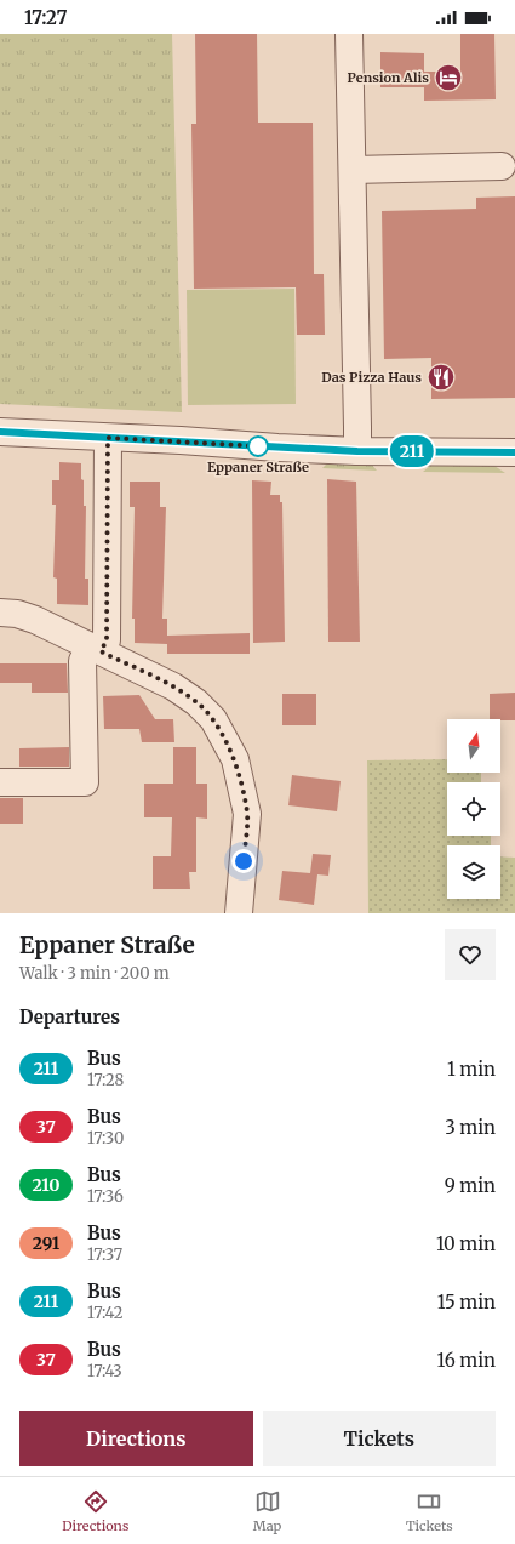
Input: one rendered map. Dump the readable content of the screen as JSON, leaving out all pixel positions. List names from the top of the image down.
{
  "places": {
    "hotel": ["Pension Alis"],
    "restaurant": ["Das Pizza Haus"],
    "other": ["Eppaner Straße"]
  },
  "lines": ["bus line 211"],
  "north": "top",
  "page": {
    "status": "17:27",
    "on_map": "211",
    "heading": [
      ["Eppaner Straße", "Walk · 3 min · 200 m"],
      "Departures"
    ],
    "list": [
      {
        "mark": "211",
        "name": "Bus",
        "note": "17:28",
        "value": "1 min"
      },
      {
        "mark": "37",
        "name": "Bus",
        "note": "17:30",
        "value": "3 min"
      },
      {
        "mark": "210",
        "name": "Bus",
        "note": "17:36",
        "value": "9 min"
      },
      {
        "mark": "291",
        "name": "Bus",
        "note": "17:37",
        "value": "10 min"
      },
      {
        "mark": "211",
        "name": "Bus",
        "note": "17:42",
        "value": "15 min"
      },
      {
        "mark": "37",
        "name": "Bus",
        "note": "17:43",
        "value": "16 min"
      }
    ],
    "buttons": ["Directions", "Tickets"],
    "tabs": ["Directions", "Map", "Tickets"]
  }
}
